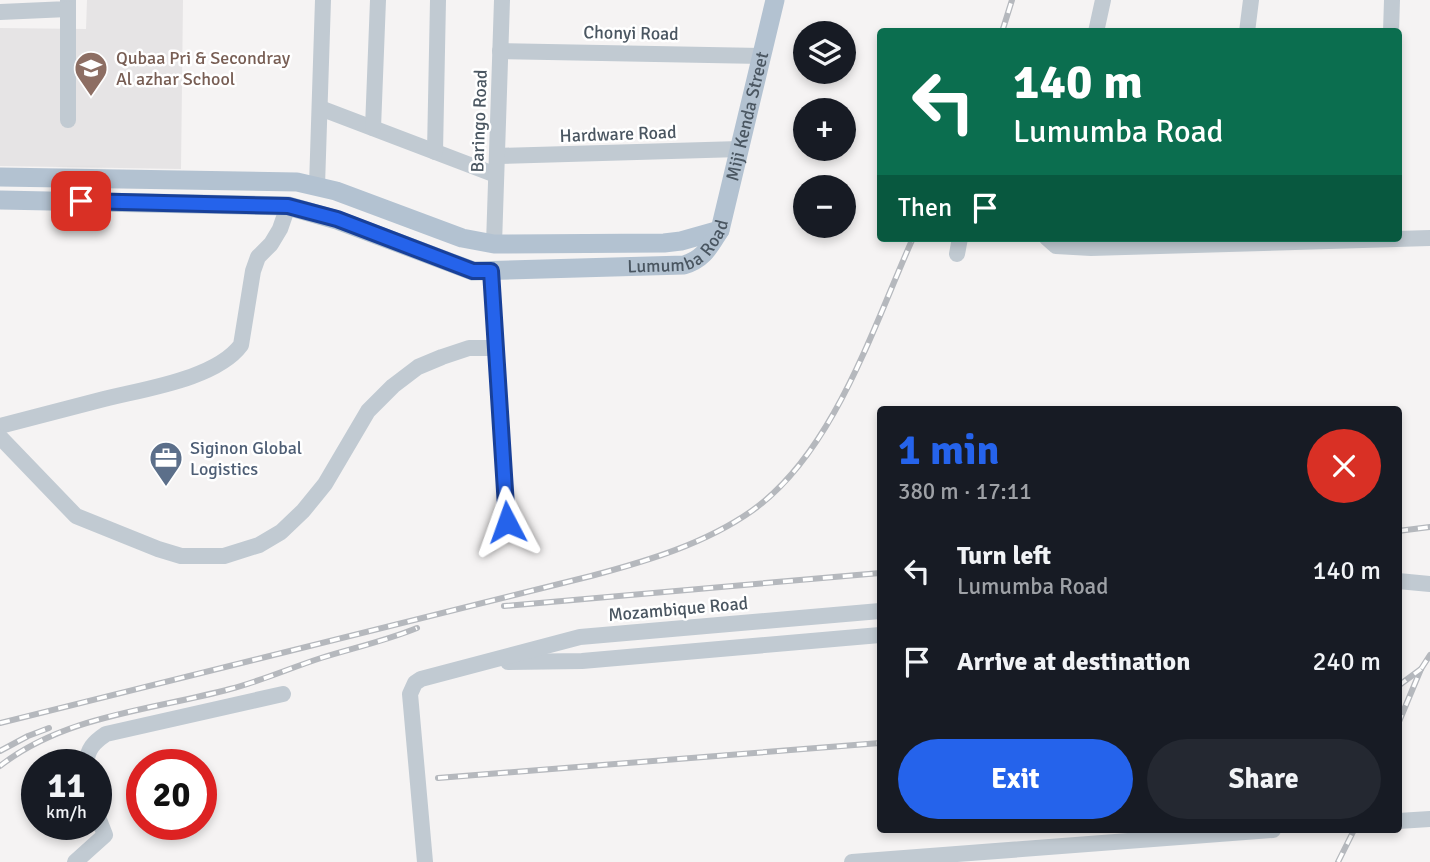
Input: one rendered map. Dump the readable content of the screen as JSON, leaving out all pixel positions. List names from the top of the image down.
{
  "streets": {
    "main road": ["Miji Kenda Street", "Lumumba Road"],
    "street": [
      "Chonyi Road",
      "Baringo Road",
      "Hardware Road",
      "Mozambique Road"
    ]
  },
  "crossings": [
    ["Chonyi Road", "Miji Kenda Street"],
    ["Chonyi Road", "Baringo Road"],
    ["Miji Kenda Street", "Hardware Road"],
    ["Miji Kenda Street", "Lumumba Road"],
    ["Baringo Road", "Hardware Road"],
    ["Baringo Road", "Lumumba Road"]
  ],
  "places": {
    "school or university": ["Qubaa Pri & Secondray Al azhar School"],
    "office": ["Siginon Global Logistics"]
  },
  "page": {
    "map_buttons": ["+", "−"],
    "turn": ["140 m", "Lumumba Road"],
    "then": "Then",
    "heading": ["1 min", "380 m · 17:11"],
    "list": [
      {
        "name": "Turn left",
        "note": "Lumumba Road",
        "value": "140 m"
      },
      {
        "name": "Arrive at destination",
        "value": "240 m"
      }
    ],
    "buttons": ["Exit", "Share"],
    "speed": "11 km/h",
    "limit": "20"
  }
}
